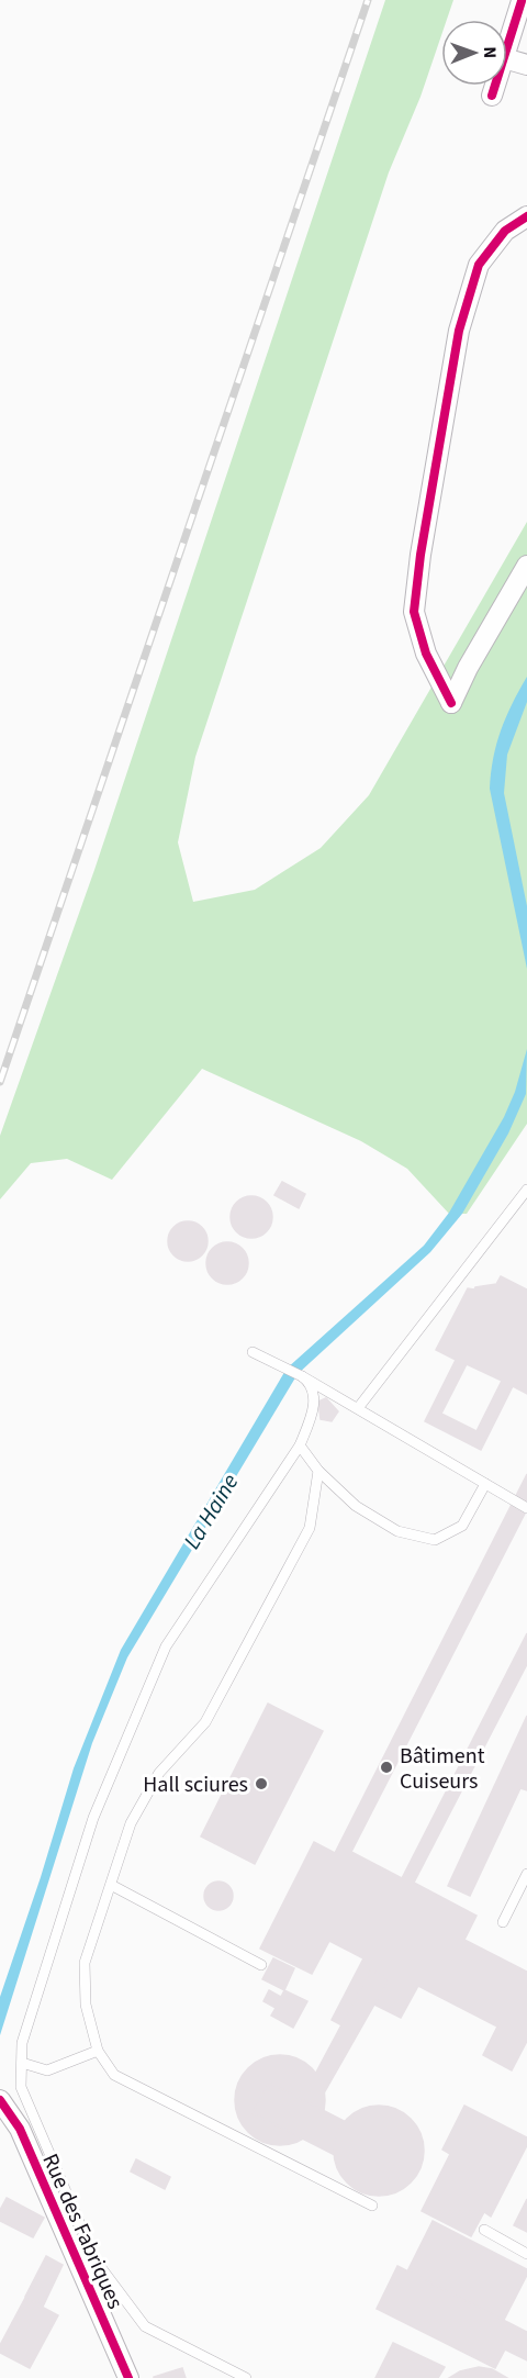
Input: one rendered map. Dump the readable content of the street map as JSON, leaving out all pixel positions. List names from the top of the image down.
{
  "streets": {
    "street": ["Rue des Fabriques"]
  },
  "water": ["La Haine"],
  "places": ["Bâtiment Cuiseurs", "Hall sciures"],
  "north": "right"
}
